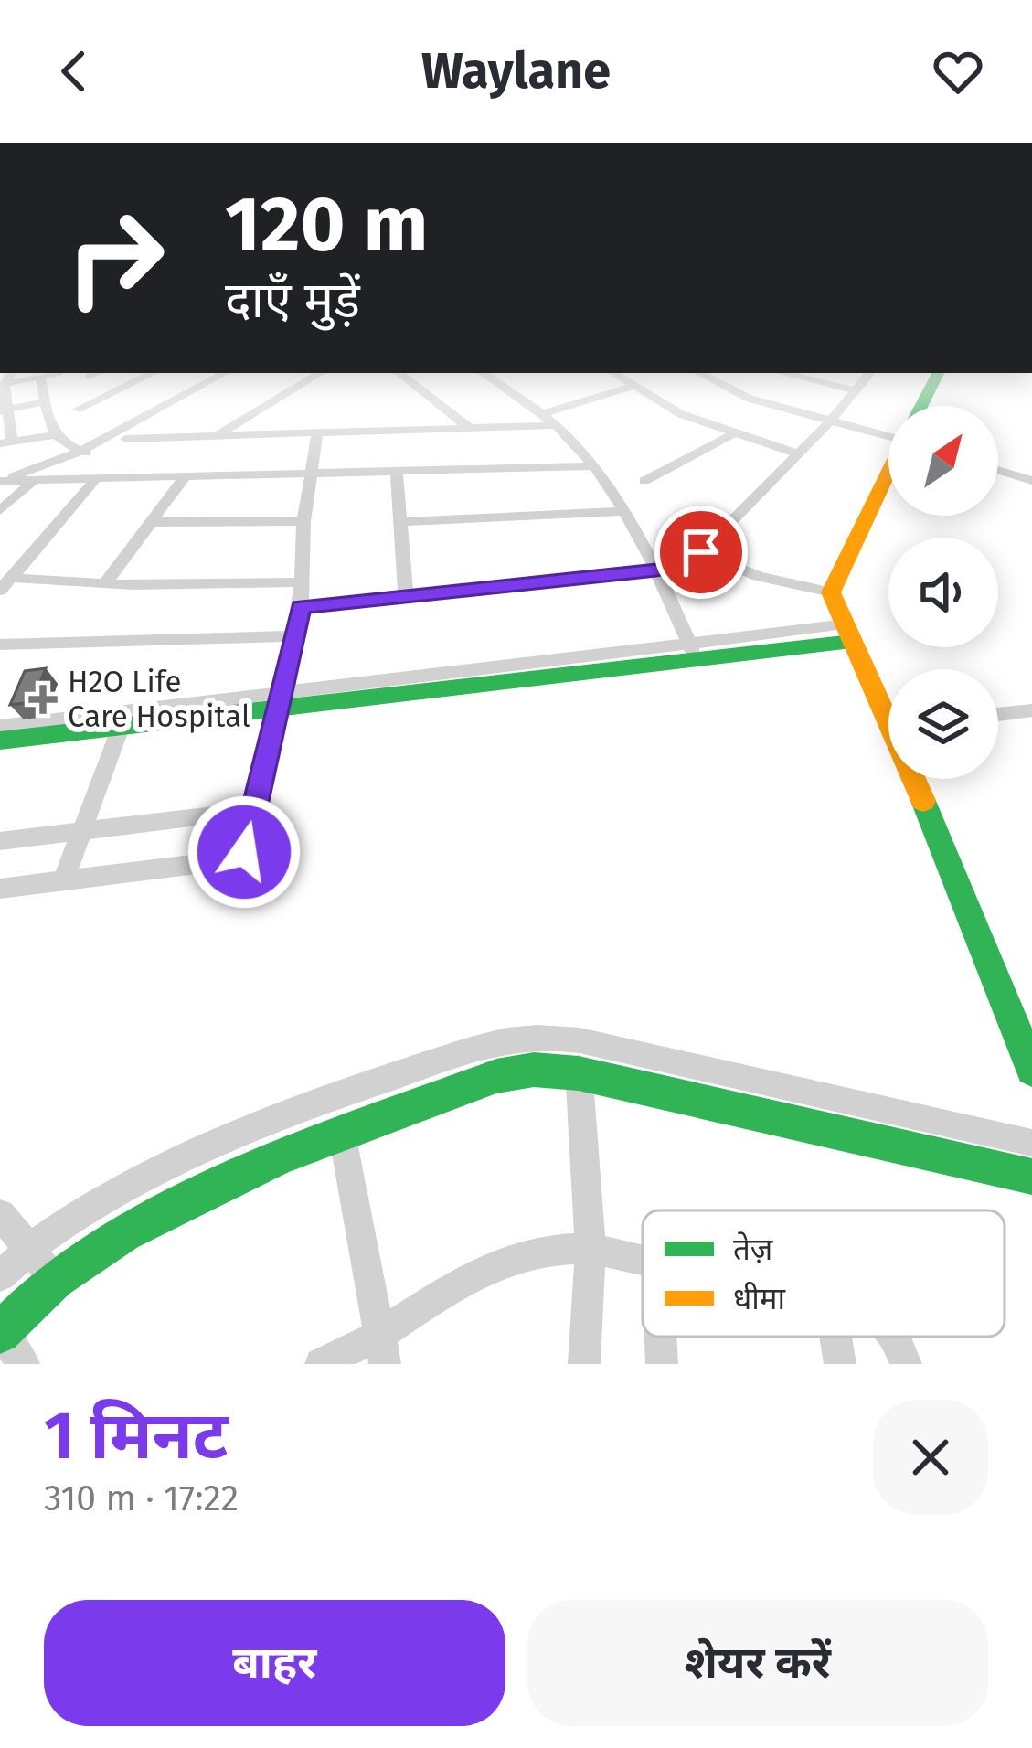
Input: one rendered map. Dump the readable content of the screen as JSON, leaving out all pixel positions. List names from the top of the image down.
{
  "places": {
    "health": ["H2O Life Care Hospital"]
  },
  "legend": ["तेज़", "धीमा"],
  "north": "top right",
  "page": {
    "header": "Waylane",
    "turn": ["120 m", "दाएँ मुड़ें"],
    "heading": ["1 मिनट", "310 m · 17:22"],
    "buttons": ["बाहर", "शेयर करें"]
  }
}
